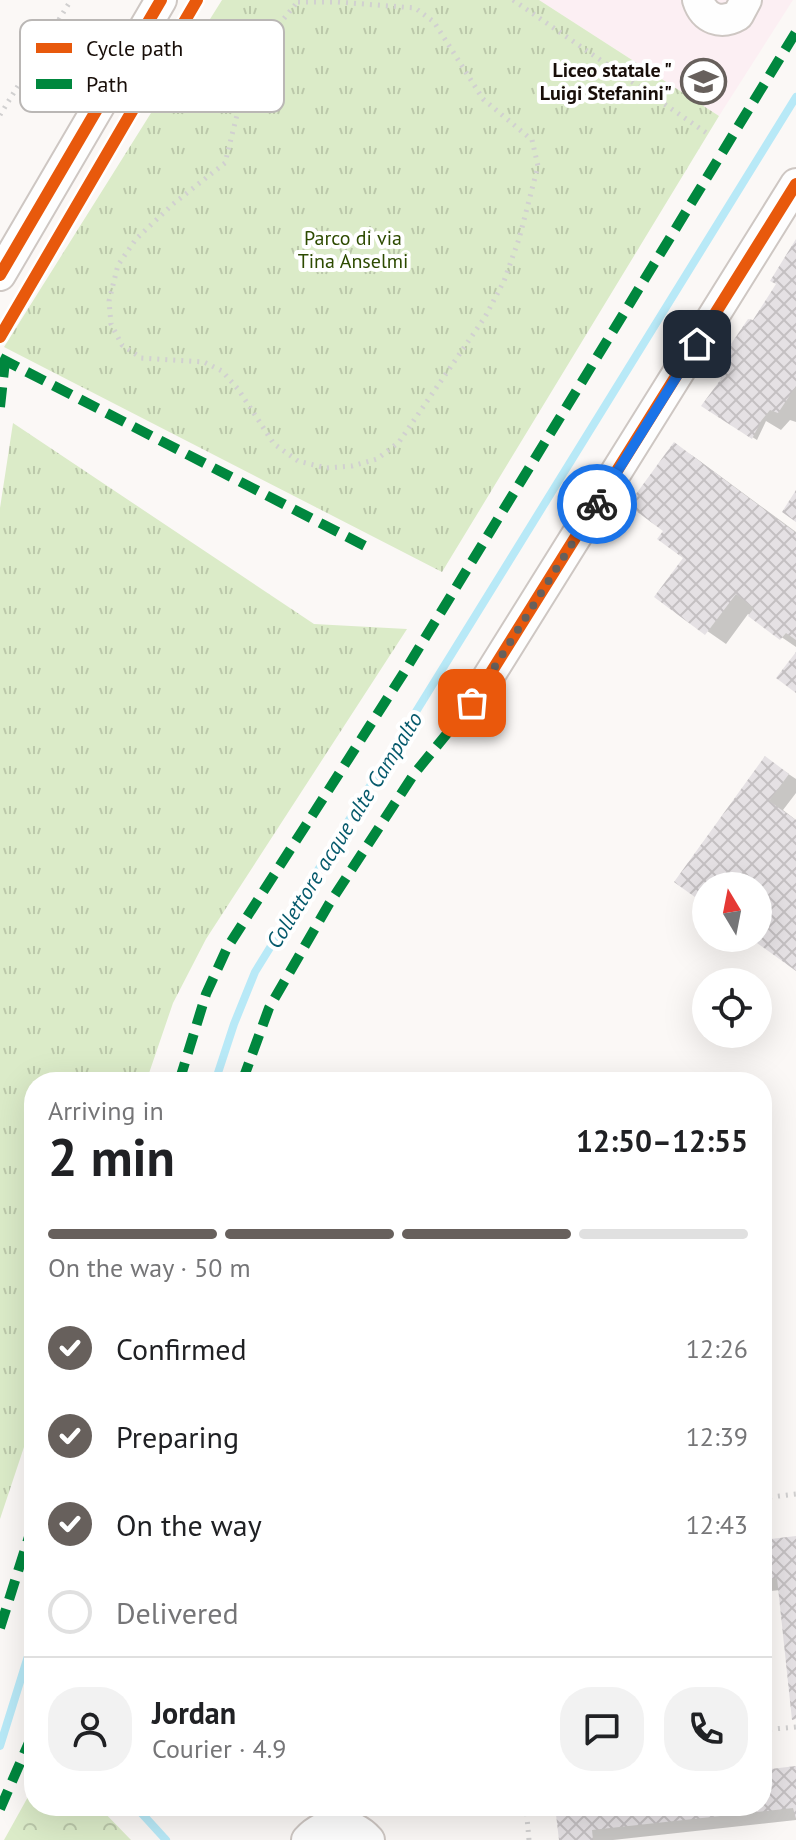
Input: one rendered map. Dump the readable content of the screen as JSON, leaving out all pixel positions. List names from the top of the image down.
{
  "water": ["Collettore acque alte Campalto"],
  "parks": ["Parco di via Tina Anselmi"],
  "places": {
    "school or university": ["Liceo statale \" Luigi Stefanini\""]
  },
  "legend": ["Cycle path", "Path"],
  "north": "top",
  "page": {
    "heading": ["2 min", "Arriving in", "12:50–12:55"],
    "panel": ["Jordan", "Courier · 4.9"],
    "bar": "On the way · 50 m",
    "list": [
      ["Confirmed", "12:26"],
      ["Preparing", "12:39"],
      ["On the way", "12:43"],
      "Delivered"
    ]
  }
}
